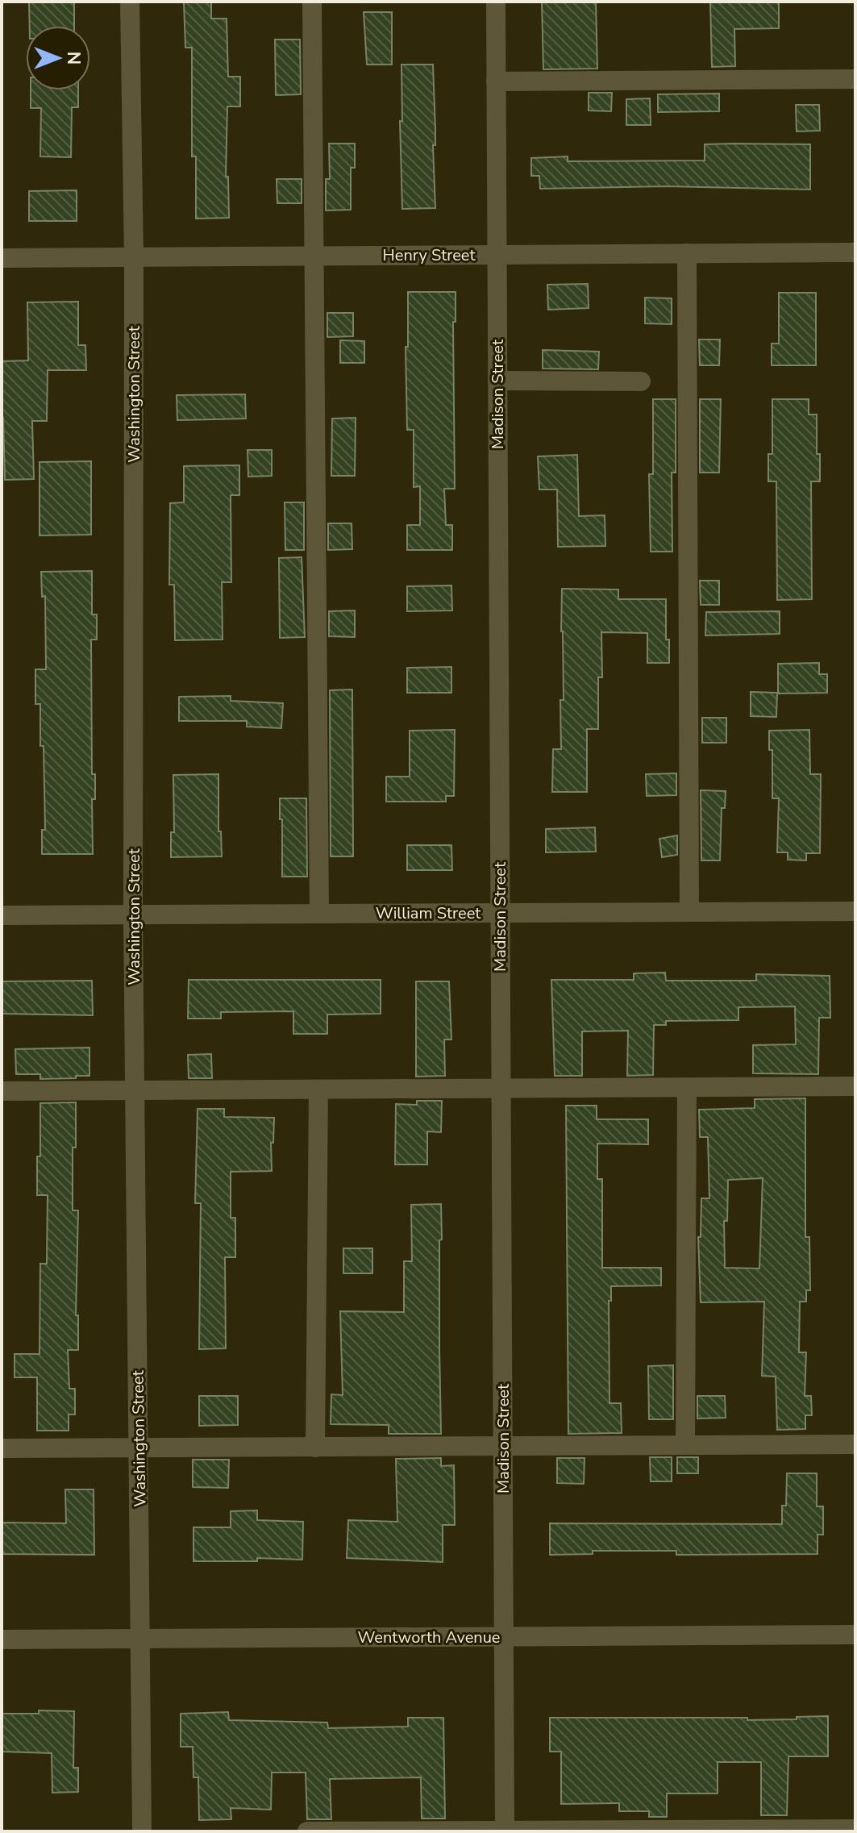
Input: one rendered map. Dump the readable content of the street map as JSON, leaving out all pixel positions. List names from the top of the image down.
{
  "streets": {
    "street": [
      "Henry Street",
      "Washington Street",
      "Madison Street",
      "William Street",
      "Wentworth Avenue"
    ]
  },
  "crossings": [
    ["Henry Street", "Washington Street"],
    ["Henry Street", "Madison Street"],
    ["Washington Street", "William Street"],
    ["Washington Street", "Wentworth Avenue"],
    ["Madison Street", "William Street"],
    ["Madison Street", "Wentworth Avenue"]
  ],
  "north": "right"
}
